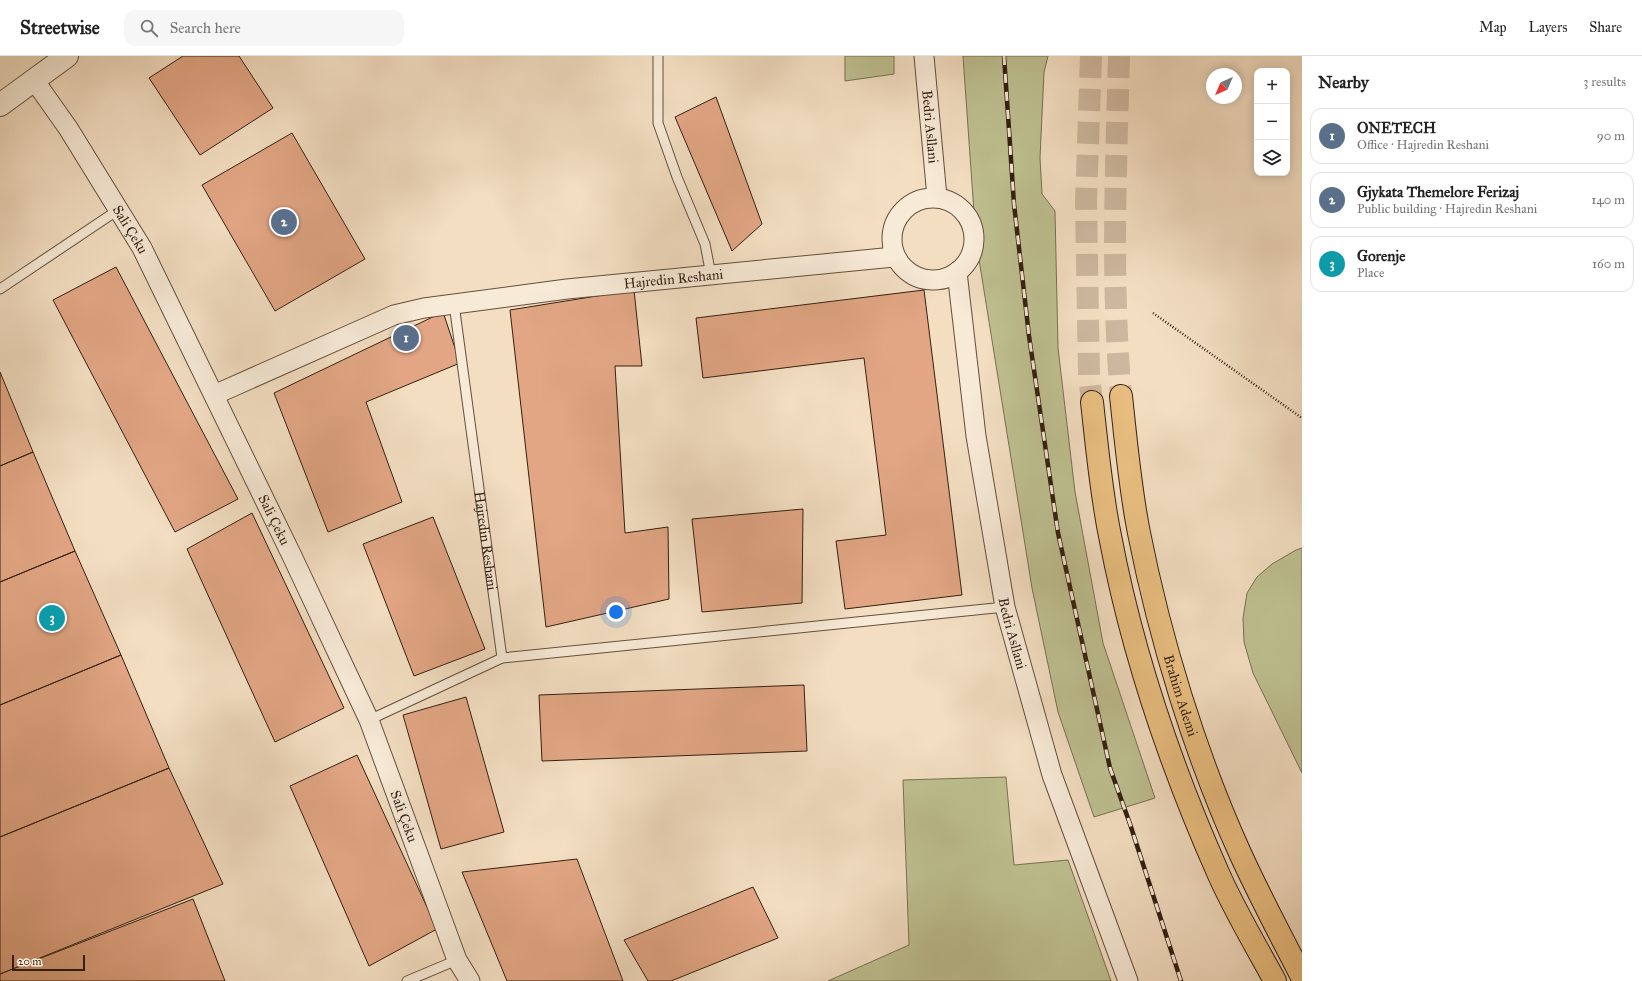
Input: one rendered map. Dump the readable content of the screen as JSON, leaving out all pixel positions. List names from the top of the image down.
{
  "streets": {
    "main road": ["Brahim Ademi"],
    "street": ["Bedri Asllani", "Sali Çeku", "Hajredin Reshani"]
  },
  "crossings": [
    ["Bedri Asllani", "Hajredin Reshani"],
    ["Sali Çeku", "Hajredin Reshani"]
  ],
  "scale_bar": "20 m",
  "north": "bottom left",
  "page": {
    "header": "Streetwise",
    "search": "Search here",
    "nav": ["Map", "Layers", "Share"],
    "heading": ["Nearby", "3 results"],
    "map_buttons": ["+", "−"],
    "list": [
      {
        "mark": "1",
        "name": "ONETECH",
        "note": "Office · Hajredin Reshani",
        "value": "90 m"
      },
      {
        "mark": "2",
        "name": "Gjykata Themelore Ferizaj",
        "note": "Public building · Hajredin Reshani",
        "value": "140 m"
      },
      {
        "mark": "3",
        "name": "Gorenje",
        "note": "Place",
        "value": "160 m"
      }
    ],
    "pins": ["2", "1", "3"],
    "scale": "20 m"
  }
}
